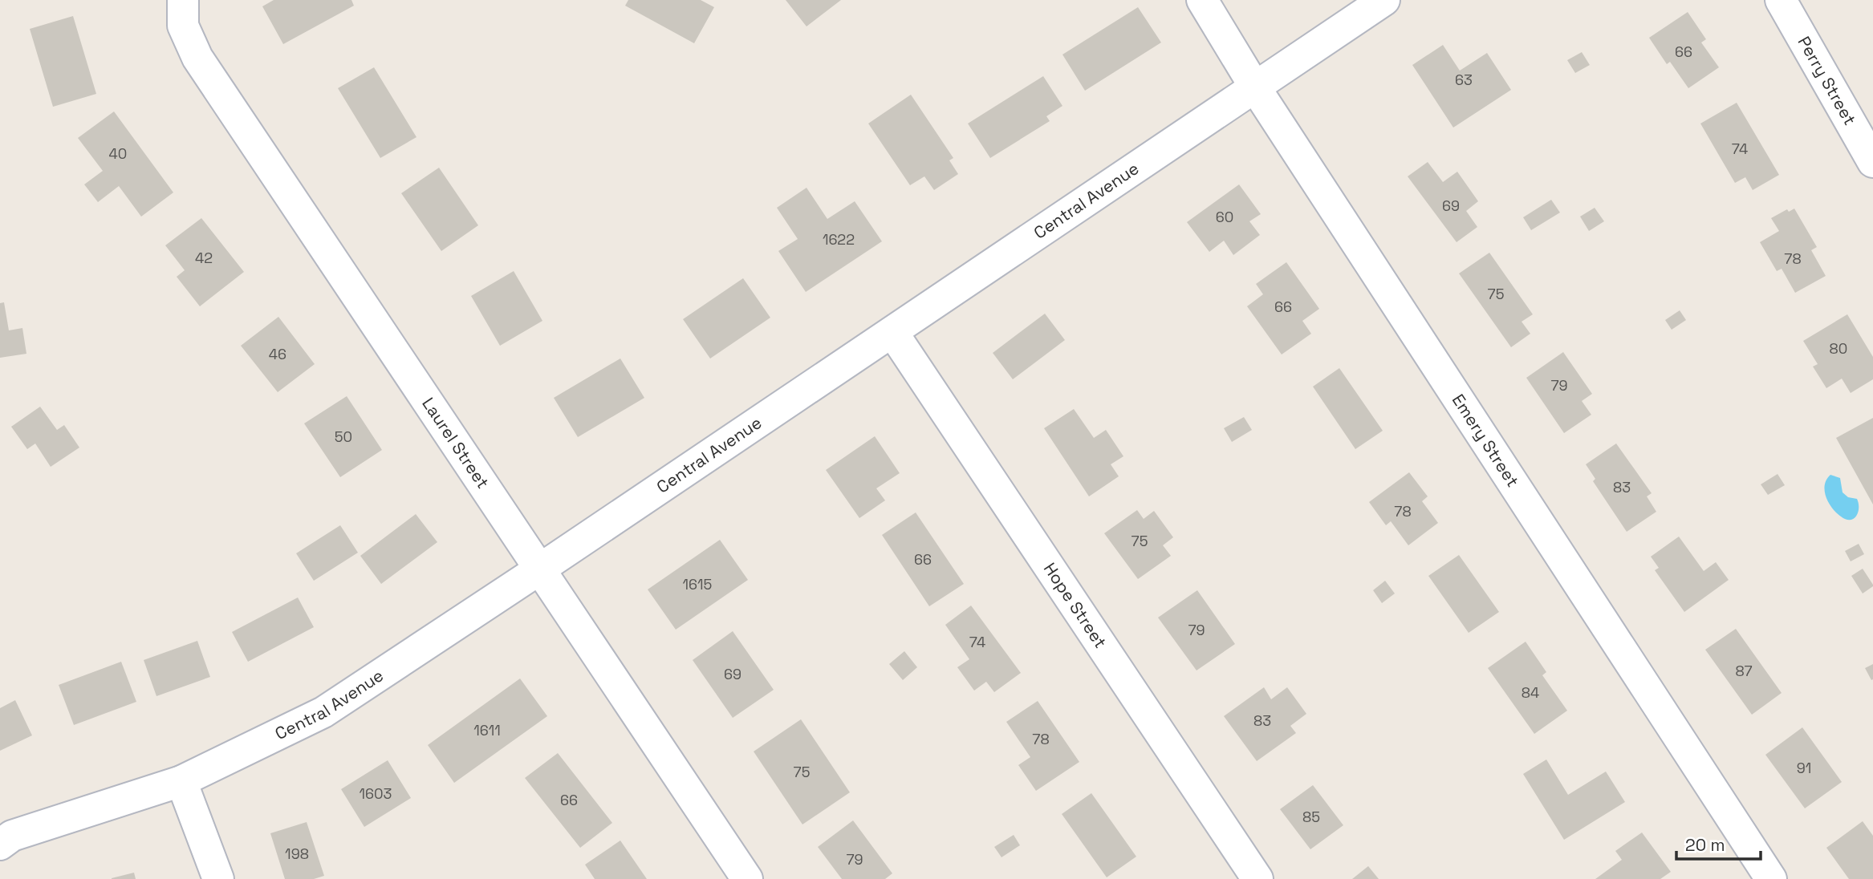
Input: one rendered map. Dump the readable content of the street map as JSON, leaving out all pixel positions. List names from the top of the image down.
{
  "streets": {
    "street": [
      "Perry Street",
      "Central Avenue",
      "Emery Street",
      "Laurel Street",
      "Hope Street"
    ]
  },
  "crossings": [
    ["Central Avenue", "Emery Street"],
    ["Central Avenue", "Laurel Street"],
    ["Central Avenue", "Hope Street"]
  ],
  "house_numbers": [
    "66",
    "63",
    "74",
    "40",
    "69",
    "60",
    "1622",
    "42",
    "78",
    "75",
    "66",
    "80",
    "46",
    "79",
    "50",
    "83",
    "78",
    "75",
    "66",
    "1615",
    "79",
    "74",
    "87",
    "69",
    "84",
    "83",
    "1611",
    "78",
    "91",
    "75",
    "1603",
    "66",
    "85",
    "198",
    "79"
  ],
  "scale_bar": "20 m"
}
